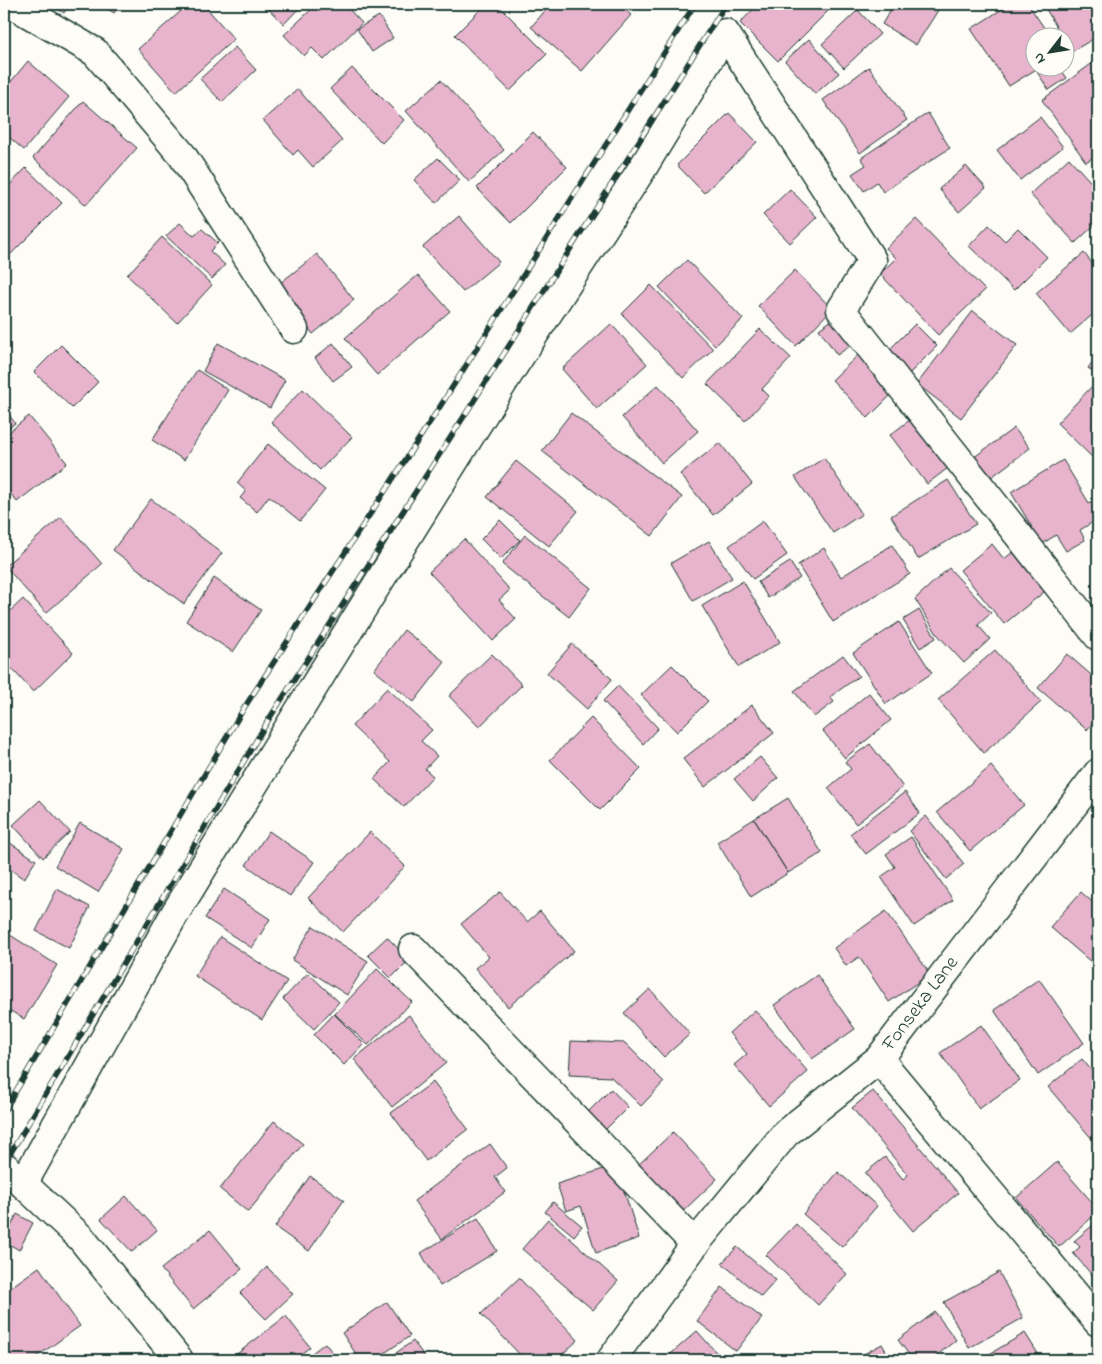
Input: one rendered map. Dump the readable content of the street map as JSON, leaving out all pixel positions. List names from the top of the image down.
{
  "streets": {
    "street": ["Fonseka Lane"]
  },
  "north": "bottom left"
}
